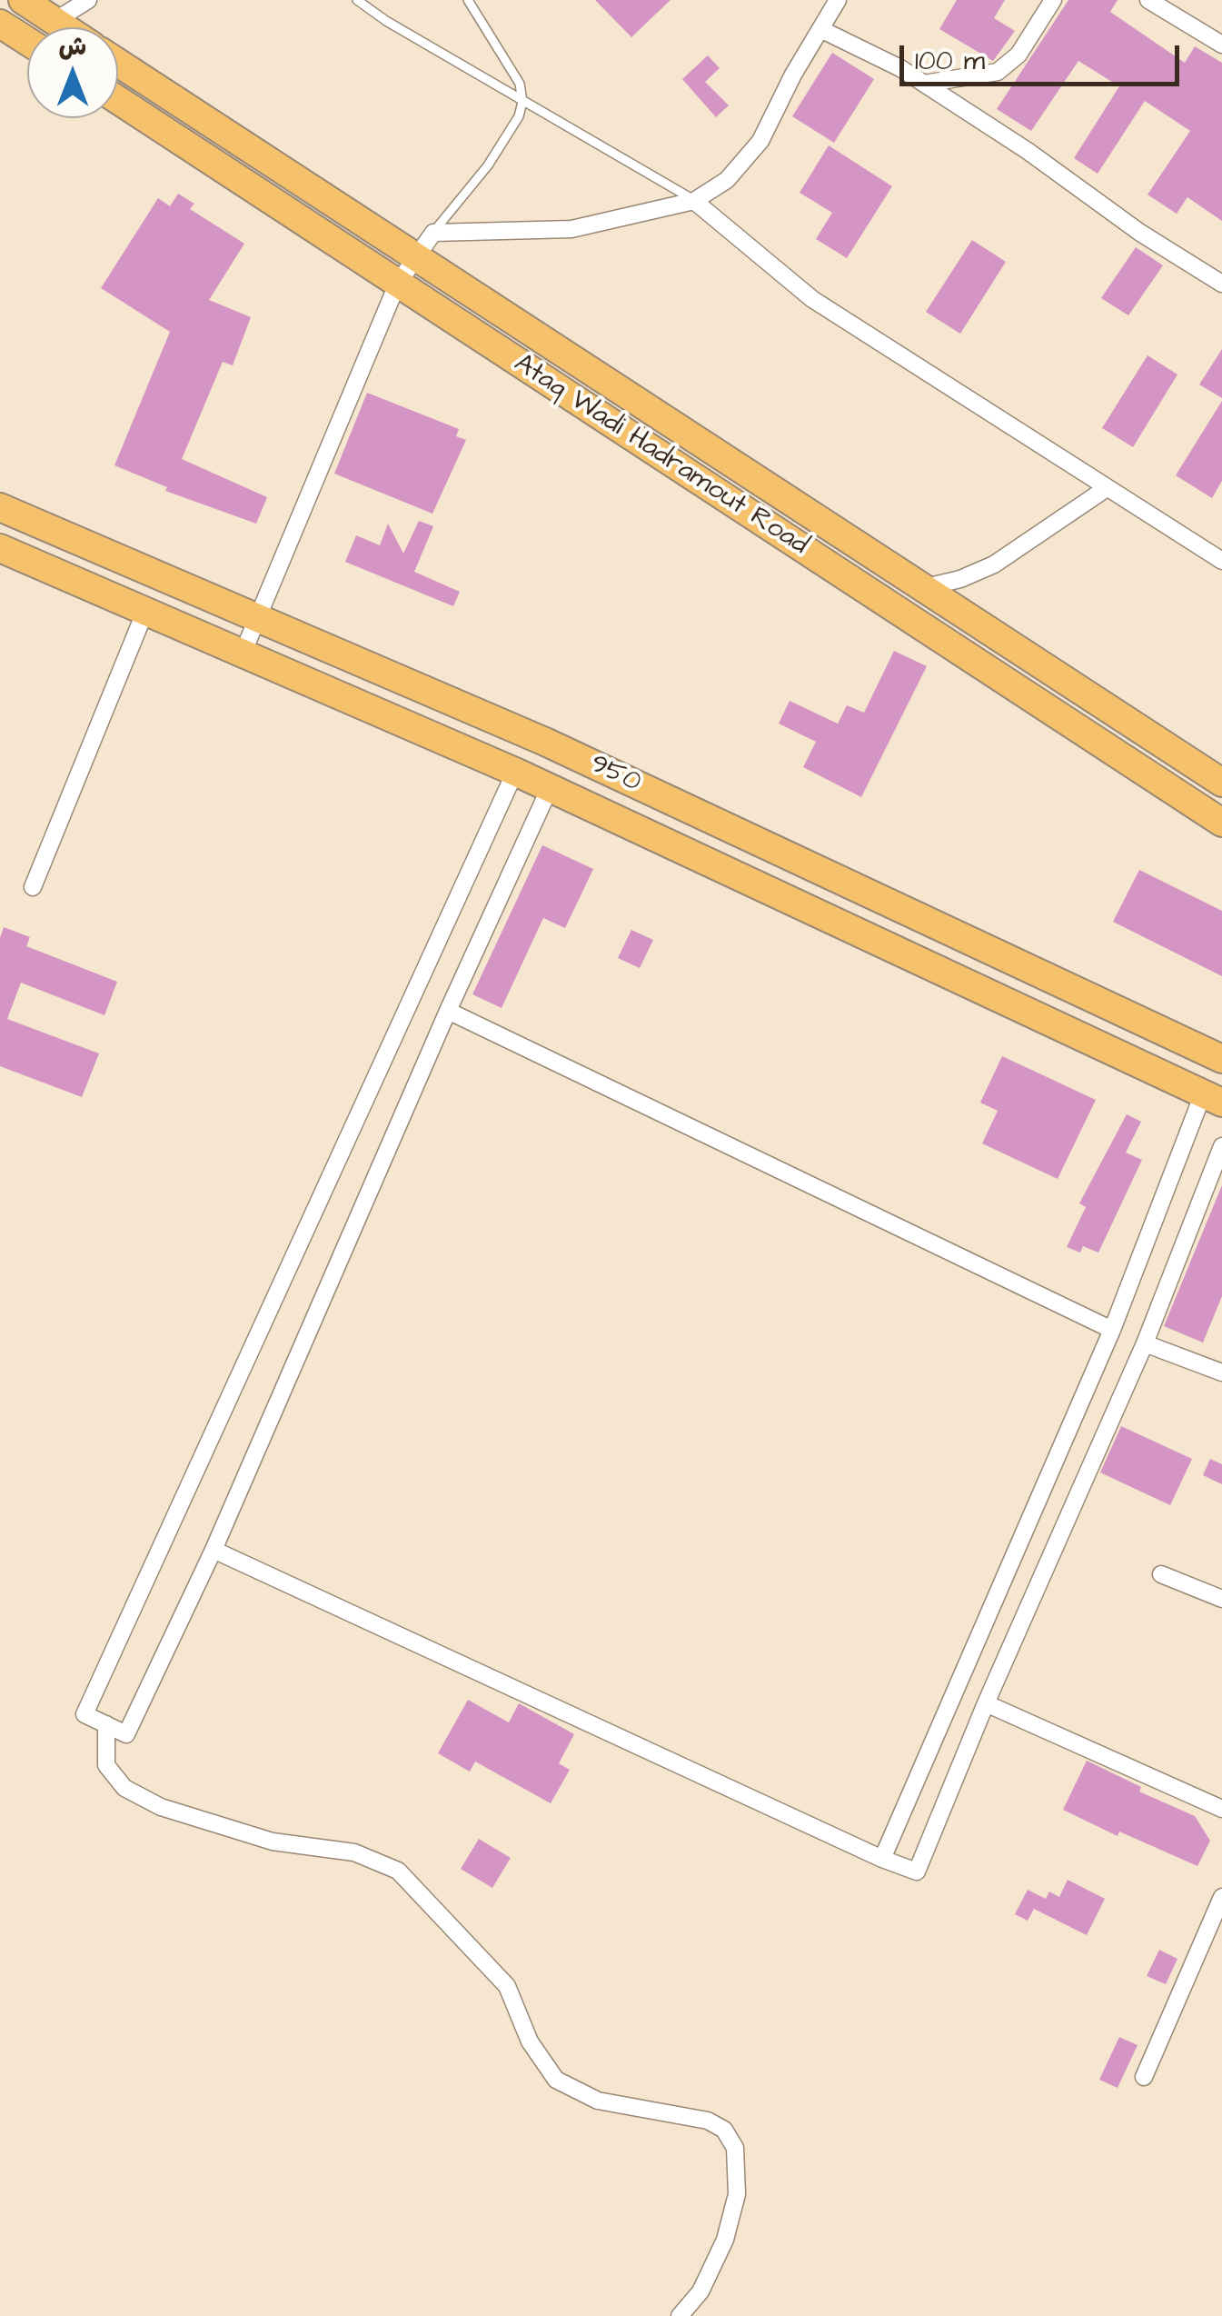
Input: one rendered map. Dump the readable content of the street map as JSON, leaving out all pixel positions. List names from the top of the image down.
{
  "streets": {
    "main road": ["Ataq Wadi Hadramout Road", "950"]
  },
  "scale_bar": "100 m",
  "north": "top"
}
